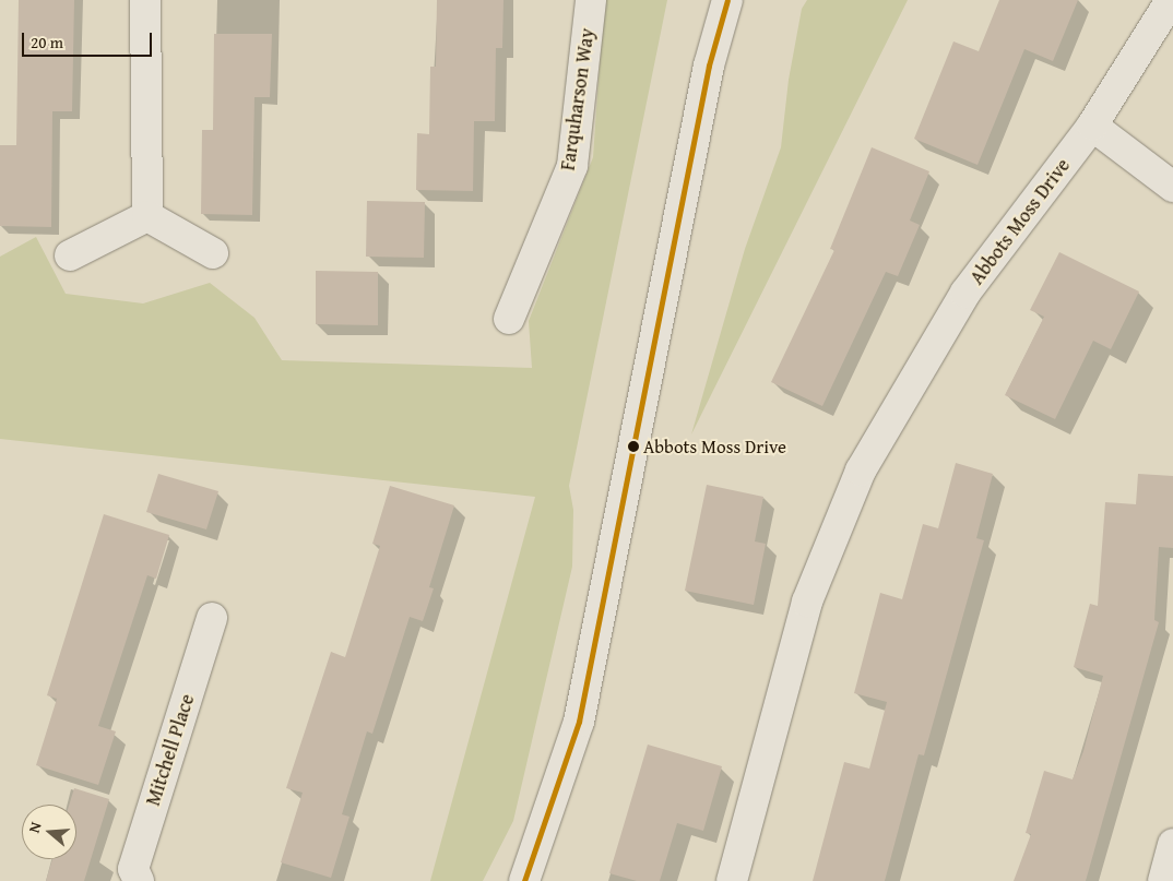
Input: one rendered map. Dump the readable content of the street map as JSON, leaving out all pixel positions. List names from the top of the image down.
{
  "streets": {
    "street": ["Farquharson Way", "Abbots Moss Drive", "Mitchell Place"]
  },
  "places": ["Abbots Moss Drive"],
  "scale_bar": "20 m",
  "north": "left"
}
